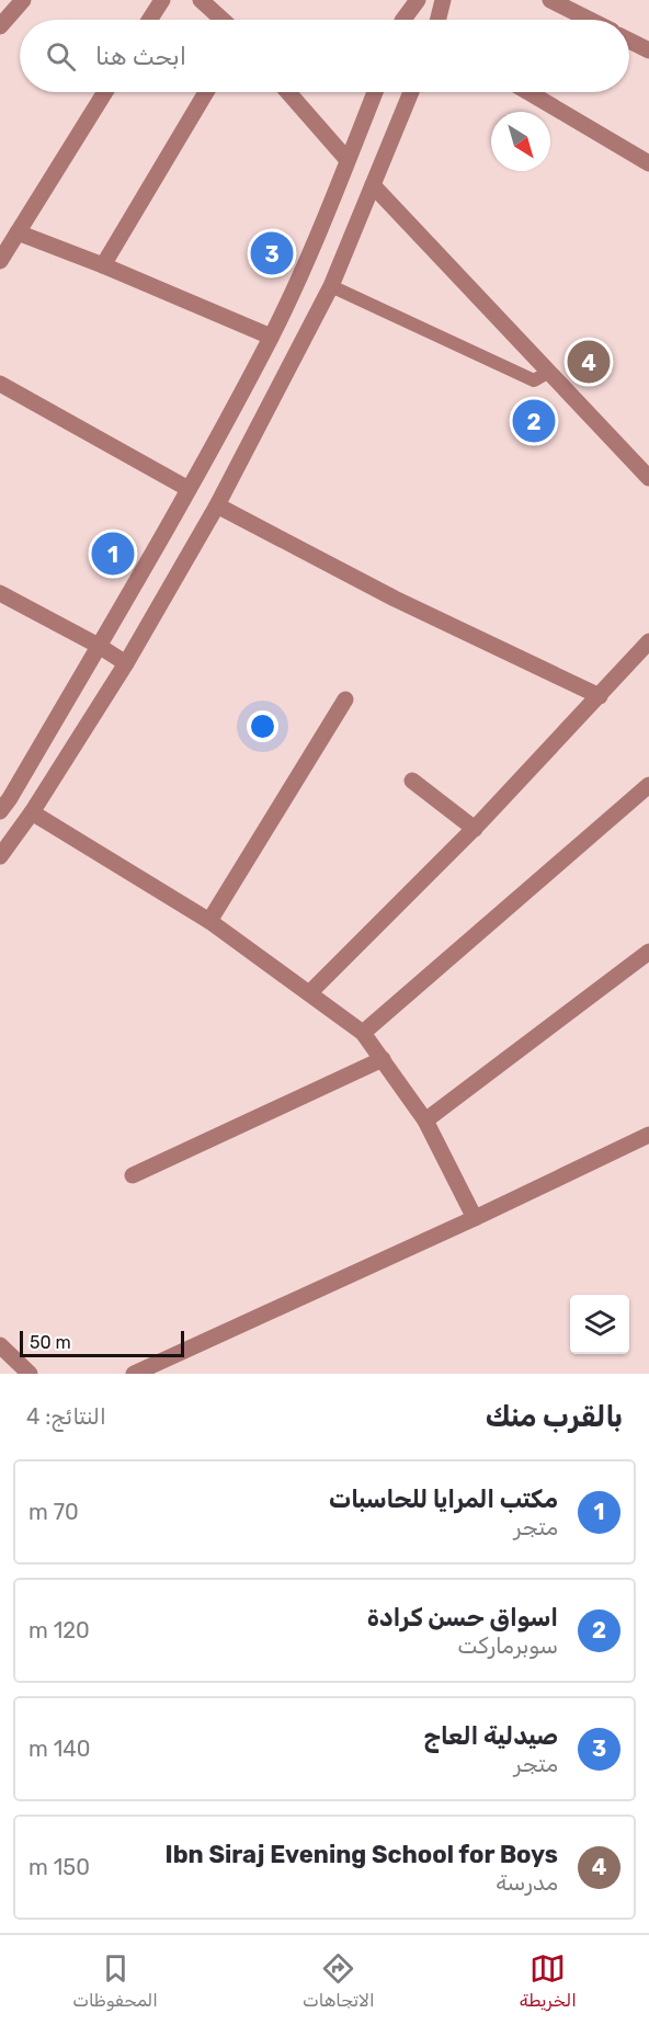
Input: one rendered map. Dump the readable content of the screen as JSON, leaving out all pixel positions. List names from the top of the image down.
{
  "scale_bar": "50 m",
  "north": "bottom right",
  "page": {
    "search": "ابحث هنا",
    "pins": [
      "3",
      "4",
      "2",
      "1"
    ],
    "scale": "50 m",
    "heading": ["بالقرب منك", "النتائج: 4"],
    "list": [
      {
        "mark": "1",
        "name": "مكتب المرايا للحاسبات",
        "note": "متجر",
        "value": "70 m"
      },
      {
        "mark": "2",
        "name": "اسواق حسن كرادة",
        "note": "سوبرماركت",
        "value": "120 m"
      },
      {
        "mark": "3",
        "name": "صيدلية العاج",
        "note": "متجر",
        "value": "140 m"
      },
      {
        "mark": "4",
        "name": "Ibn Siraj Evening School for Boys",
        "note": "مدرسة",
        "value": "150 m"
      }
    ],
    "nav": ["الخريطة", "الاتجاهات", "المحفوظات"]
  }
}
